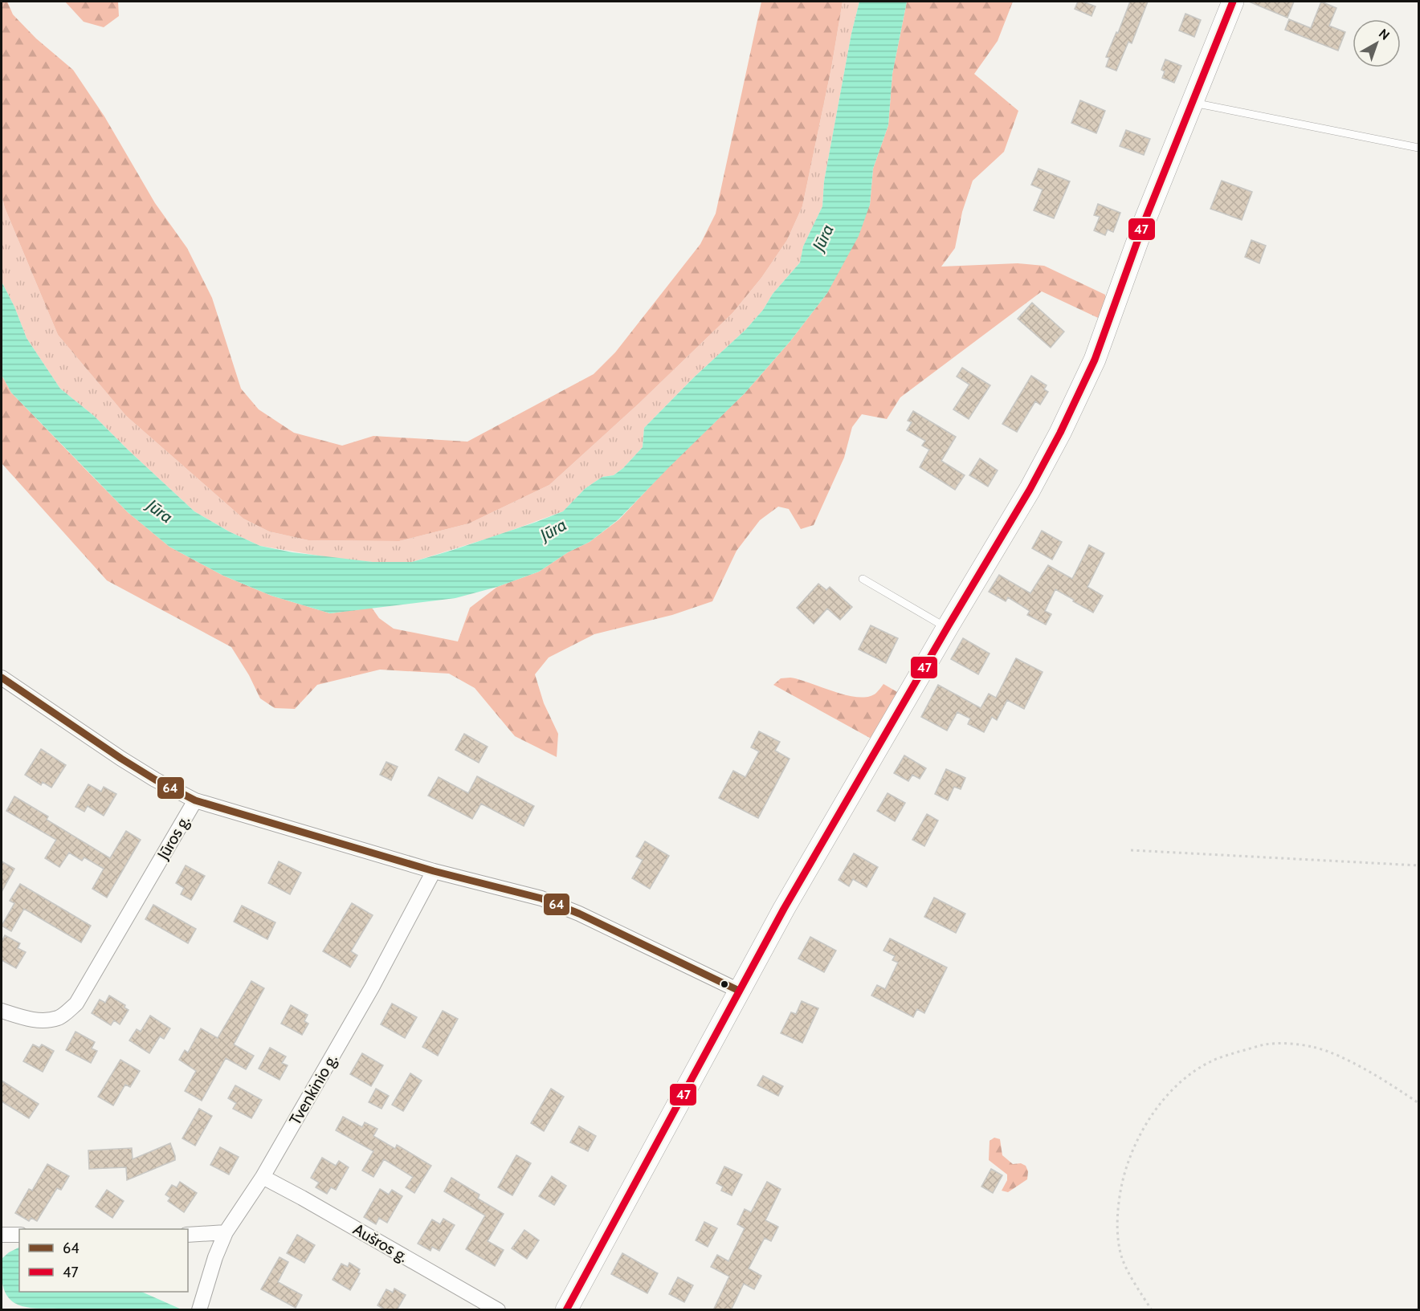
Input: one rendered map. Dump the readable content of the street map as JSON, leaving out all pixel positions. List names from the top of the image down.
{
  "streets": {
    "street": ["Jūros g.", "Tvenkinio g.", "Aušros g."]
  },
  "crossings": [
    ["Jūros g.", "Tvenkinio g."],
    ["Tvenkinio g.", "Aušros g."]
  ],
  "water": ["Jūra"],
  "lines": ["transit line 47", "transit line 64"],
  "legend": ["64", "47"],
  "north": "top right"
}
